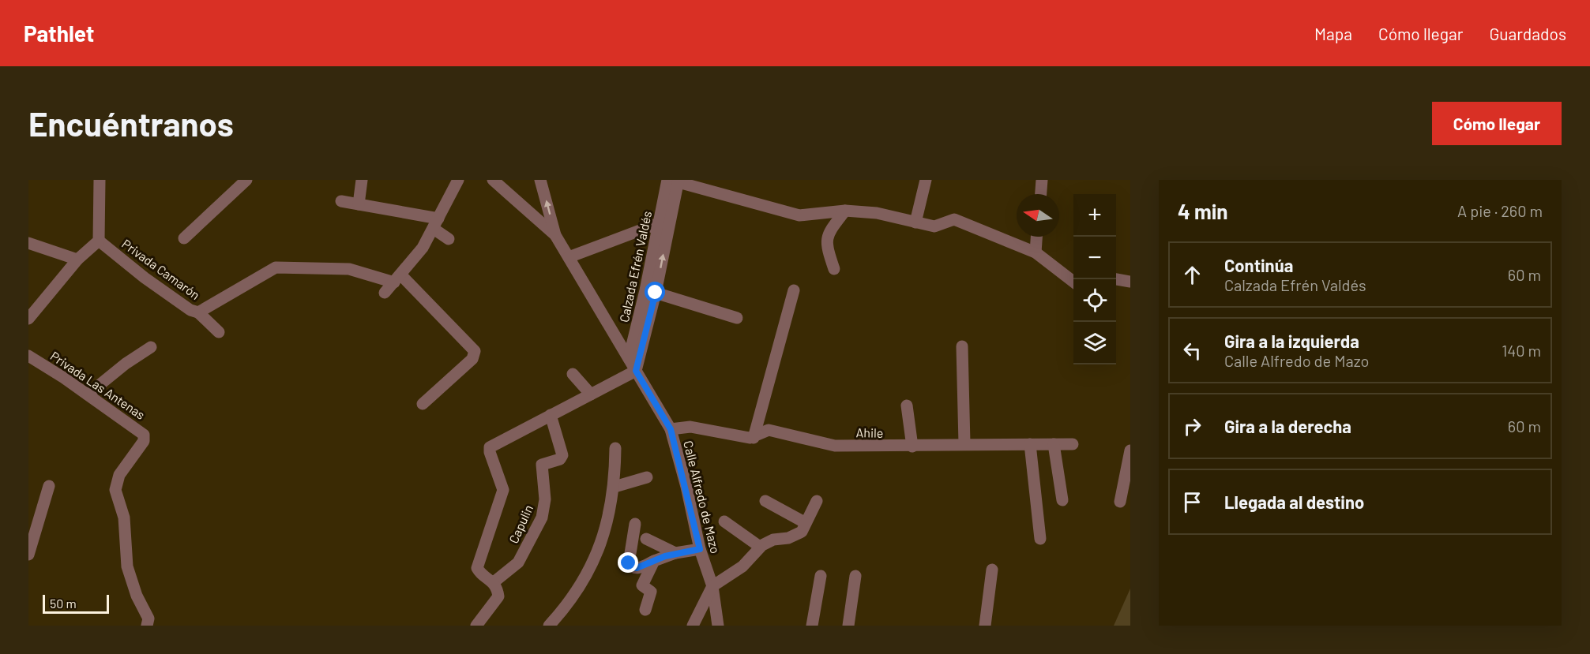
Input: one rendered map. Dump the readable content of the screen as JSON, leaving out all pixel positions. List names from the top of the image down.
{
  "streets": {
    "street": [
      "Calzada Efrén Valdés",
      "Privada Camarón",
      "Privada Las Antenas",
      "Ahile",
      "Calle Alfredo de Mazo",
      "Capulin"
    ]
  },
  "crossings": [
    ["Calzada Efrén Valdés", "Calle Alfredo de Mazo"],
    ["Ahile", "Calle Alfredo de Mazo"]
  ],
  "scale_bar": "50 m",
  "north": "left",
  "page": {
    "header": "Pathlet",
    "nav": ["Mapa", "Cómo llegar", "Guardados"],
    "buttons": "Cómo llegar",
    "title": "Encuéntranos",
    "heading": ["4 min", "A pie · 260 m"],
    "map_buttons": ["+", "−"],
    "list": [
      ["Continúa", "Calzada Efrén Valdés", "60 m"],
      ["Gira a la izquierda", "Calle Alfredo de Mazo", "140 m"],
      ["Gira a la derecha", "60 m"],
      "Llegada al destino"
    ],
    "scale": "50 m"
  }
}
